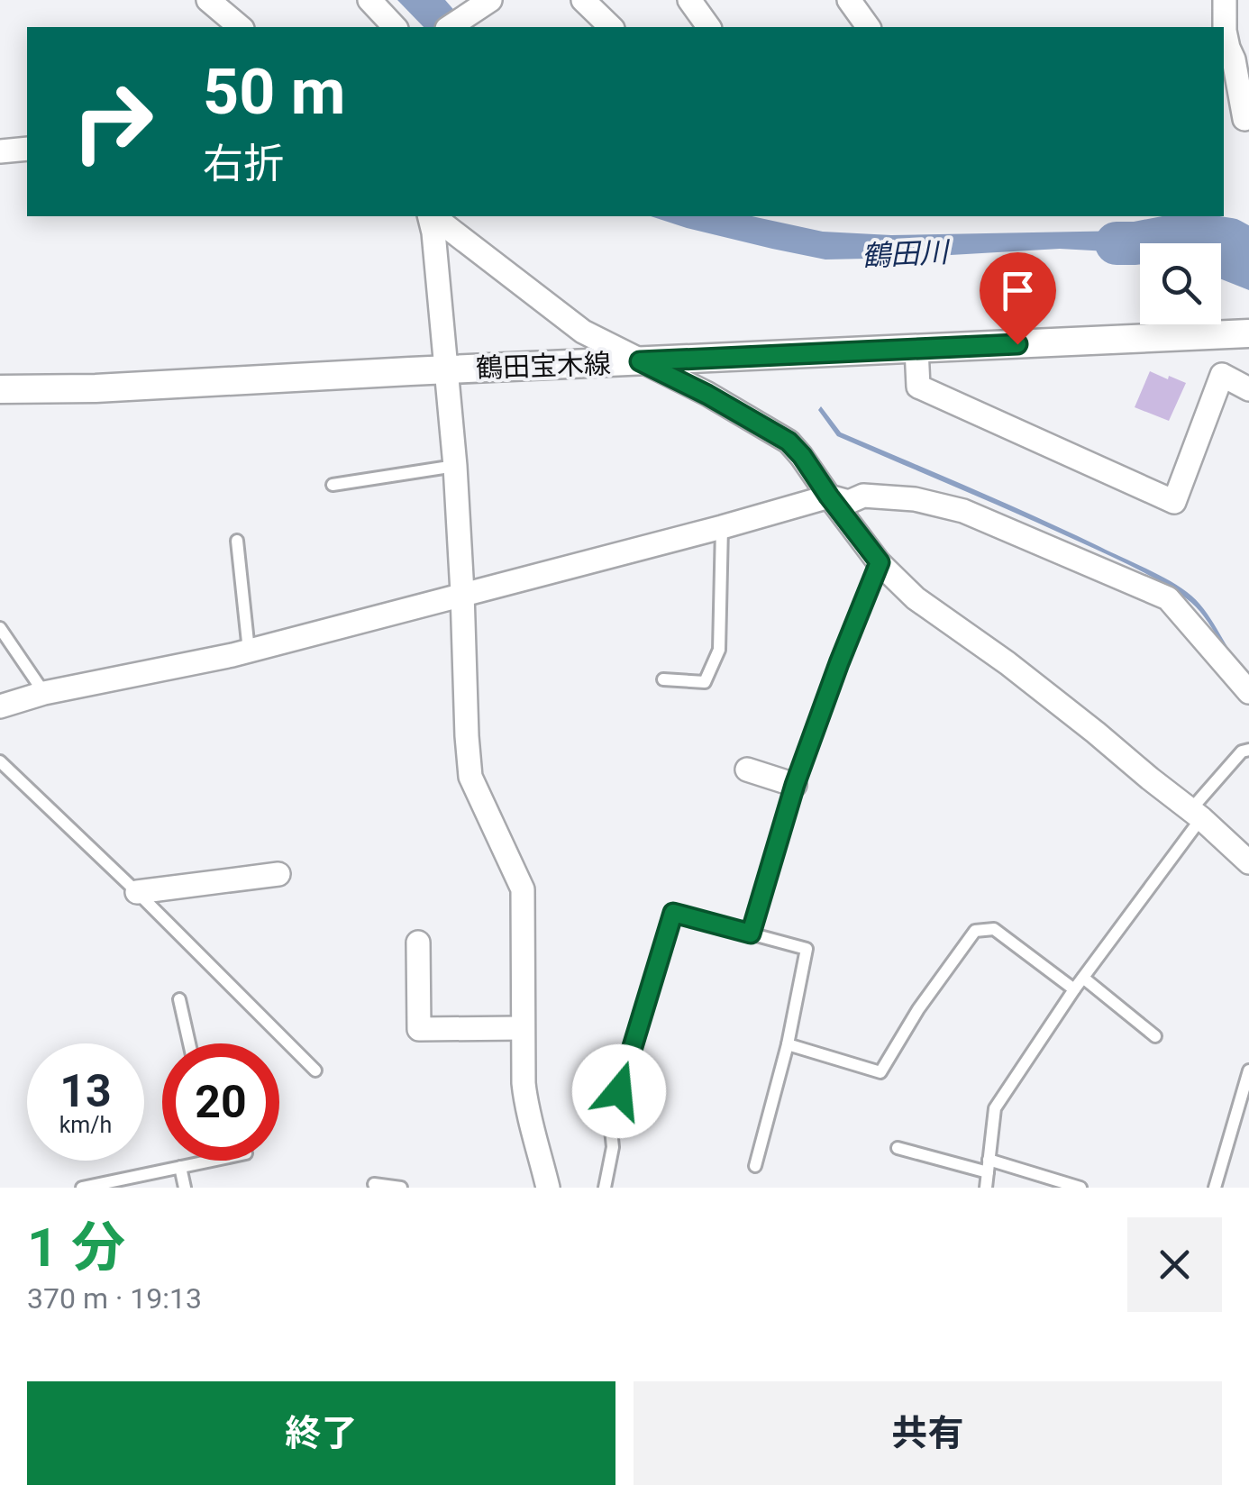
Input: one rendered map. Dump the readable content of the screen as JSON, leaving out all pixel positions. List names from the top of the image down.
{
  "streets": {
    "street": ["鶴田宝木線"]
  },
  "water": ["鶴田川"],
  "page": {
    "turn": ["50 m", "右折"],
    "speed": "13 km/h",
    "limit": "20",
    "heading": ["1 分", "370 m · 19:13"],
    "buttons": ["終了", "共有"]
  }
}
